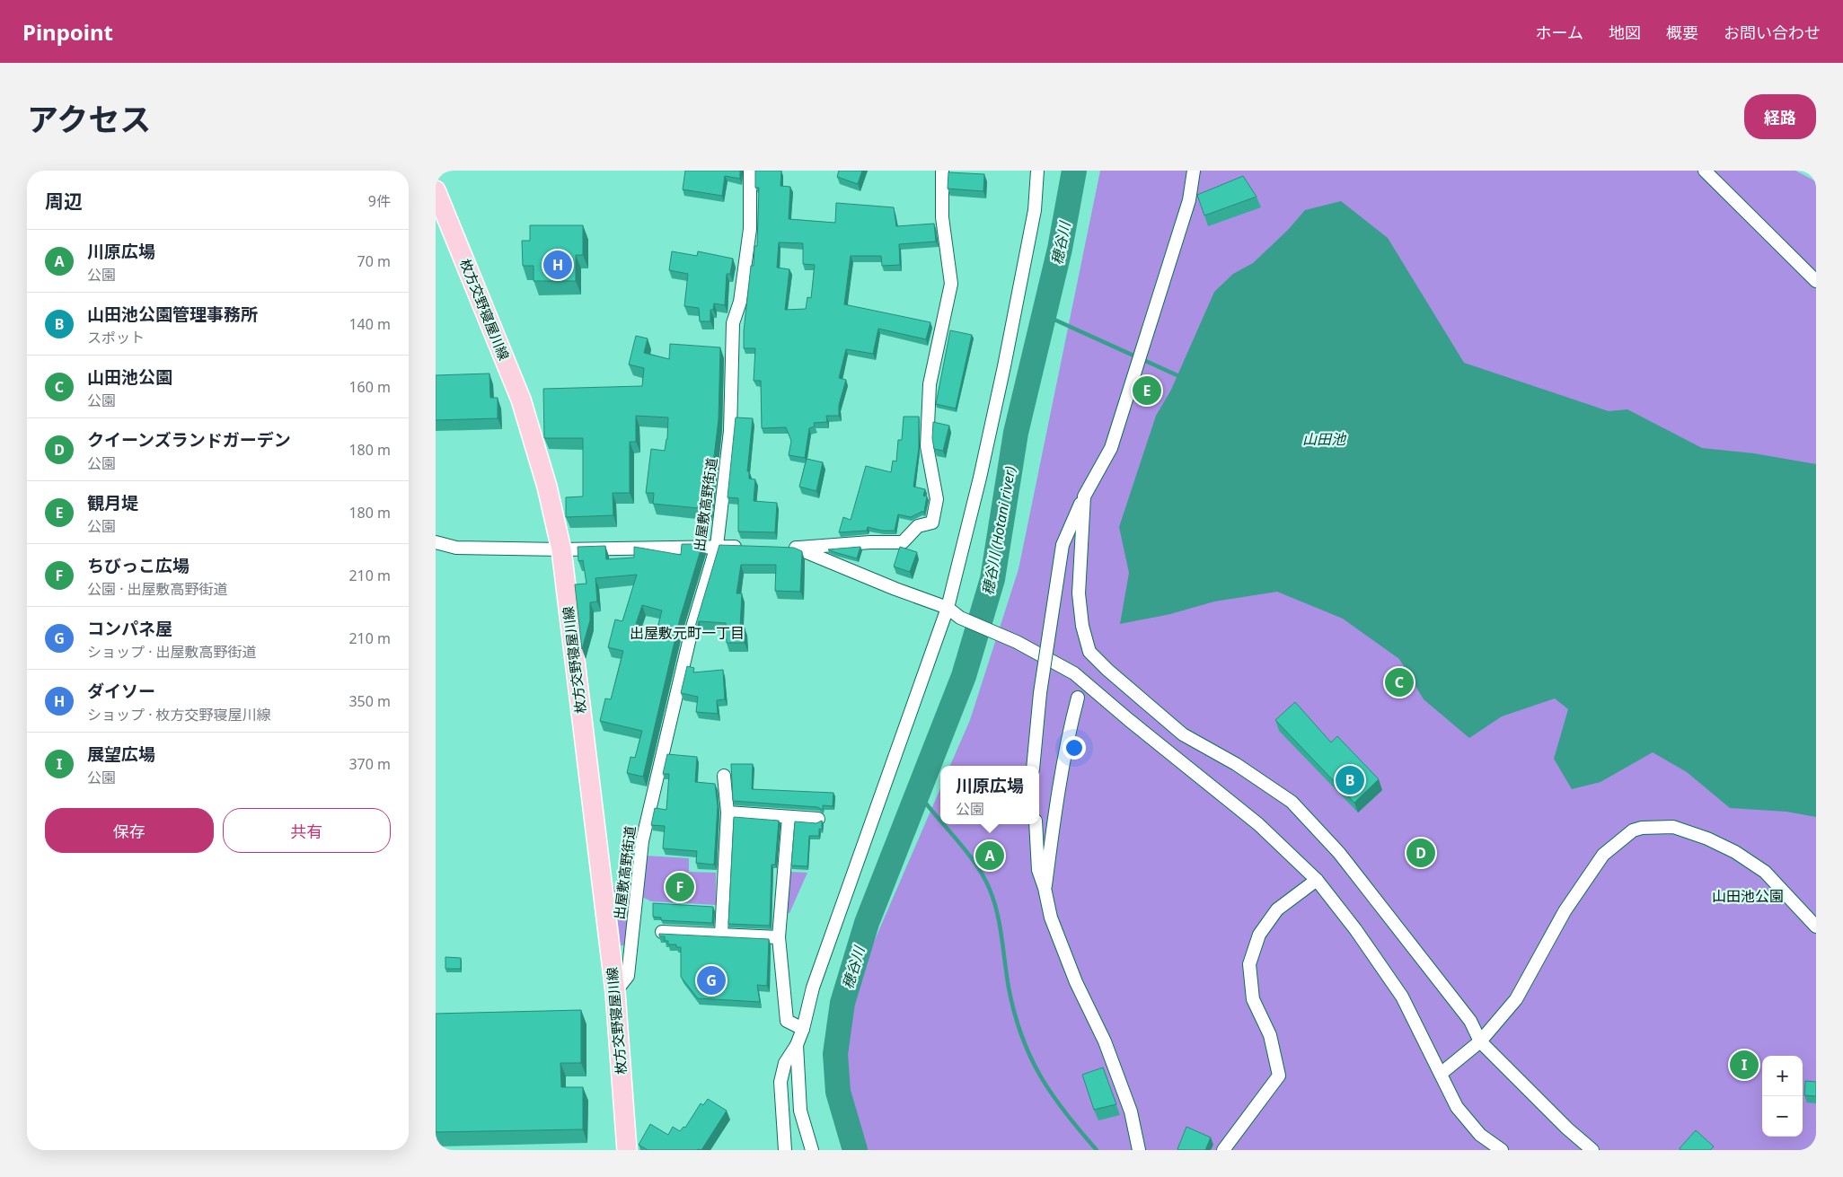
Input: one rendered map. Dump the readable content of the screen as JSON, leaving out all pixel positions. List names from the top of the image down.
{
  "streets": {
    "main road": ["枚方交野寝屋川線"],
    "street": ["出屋敷高野街道"]
  },
  "crossings": [
    ["枚方交野寝屋川線", "出屋敷高野街道"]
  ],
  "districts": ["出屋敷元町一丁目", "山田池公園"],
  "water": ["穂谷川", "山田池", "穂谷川 (Hotani river)"],
  "page": {
    "header": "Pinpoint",
    "nav": [
      "ホーム",
      "地図",
      "概要",
      "お問い合わせ"
    ],
    "title": "アクセス",
    "buttons": [
      "経路",
      ["保存", "共有"]
    ],
    "heading": ["周辺", "9件"],
    "list": [
      {
        "mark": "A",
        "name": "川原広場",
        "note": "公園",
        "value": "70 m"
      },
      {
        "mark": "B",
        "name": "山田池公園管理事務所",
        "note": "スポット",
        "value": "140 m"
      },
      {
        "mark": "C",
        "name": "山田池公園",
        "note": "公園",
        "value": "160 m"
      },
      {
        "mark": "D",
        "name": "クイーンズランドガーデン",
        "note": "公園",
        "value": "180 m"
      },
      {
        "mark": "E",
        "name": "観月堤",
        "note": "公園",
        "value": "180 m"
      },
      {
        "mark": "F",
        "name": "ちびっこ広場",
        "note": "公園 · 出屋敷高野街道",
        "value": "210 m"
      },
      {
        "mark": "G",
        "name": "コンパネ屋",
        "note": "ショップ · 出屋敷高野街道",
        "value": "210 m"
      },
      {
        "mark": "H",
        "name": "ダイソー",
        "note": "ショップ · 枚方交野寝屋川線",
        "value": "350 m"
      },
      {
        "mark": "I",
        "name": "展望広場",
        "note": "公園",
        "value": "370 m"
      }
    ],
    "pins": [
      "H",
      "E",
      "C",
      "B",
      "D",
      "A",
      "F",
      "G",
      "I"
    ],
    "popup": ["川原広場", "公園"],
    "map_buttons": ["+", "−"]
  }
}
